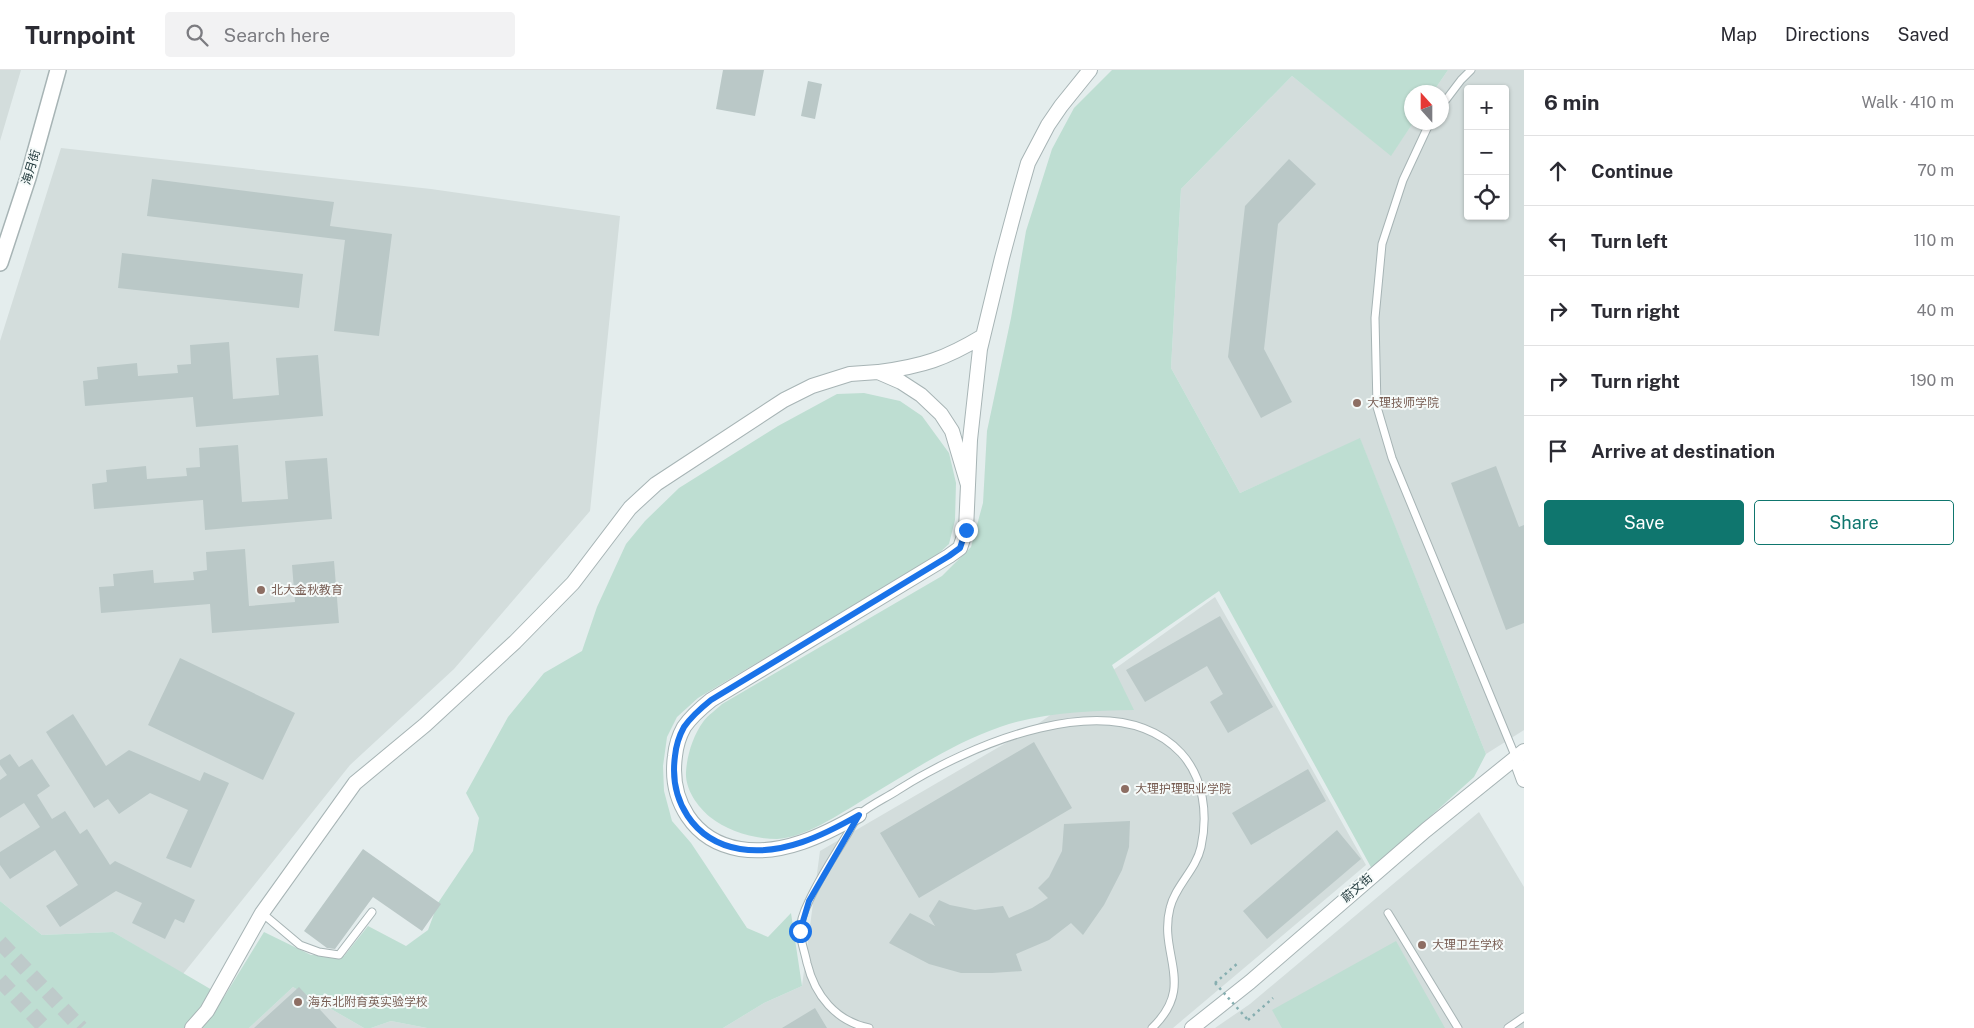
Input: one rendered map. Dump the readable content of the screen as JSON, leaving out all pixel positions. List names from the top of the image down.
{
  "streets": {
    "street": ["海月街", "蔚文街"]
  },
  "places": [
    "大理技师学院",
    "北大金秋教育",
    "大理护理职业学院",
    "大理卫生学校",
    "海东北附育英实验学校"
  ],
  "north": "top",
  "page": {
    "header": "Turnpoint",
    "search": "Search here",
    "nav": ["Map", "Directions", "Saved"],
    "heading": ["6 min", "Walk · 410 m"],
    "map_buttons": ["+", "−"],
    "list": [
      ["Continue", "70 m"],
      ["Turn left", "110 m"],
      ["Turn right", "40 m"],
      ["Turn right", "190 m"],
      "Arrive at destination"
    ],
    "buttons": ["Save", "Share"]
  }
}
